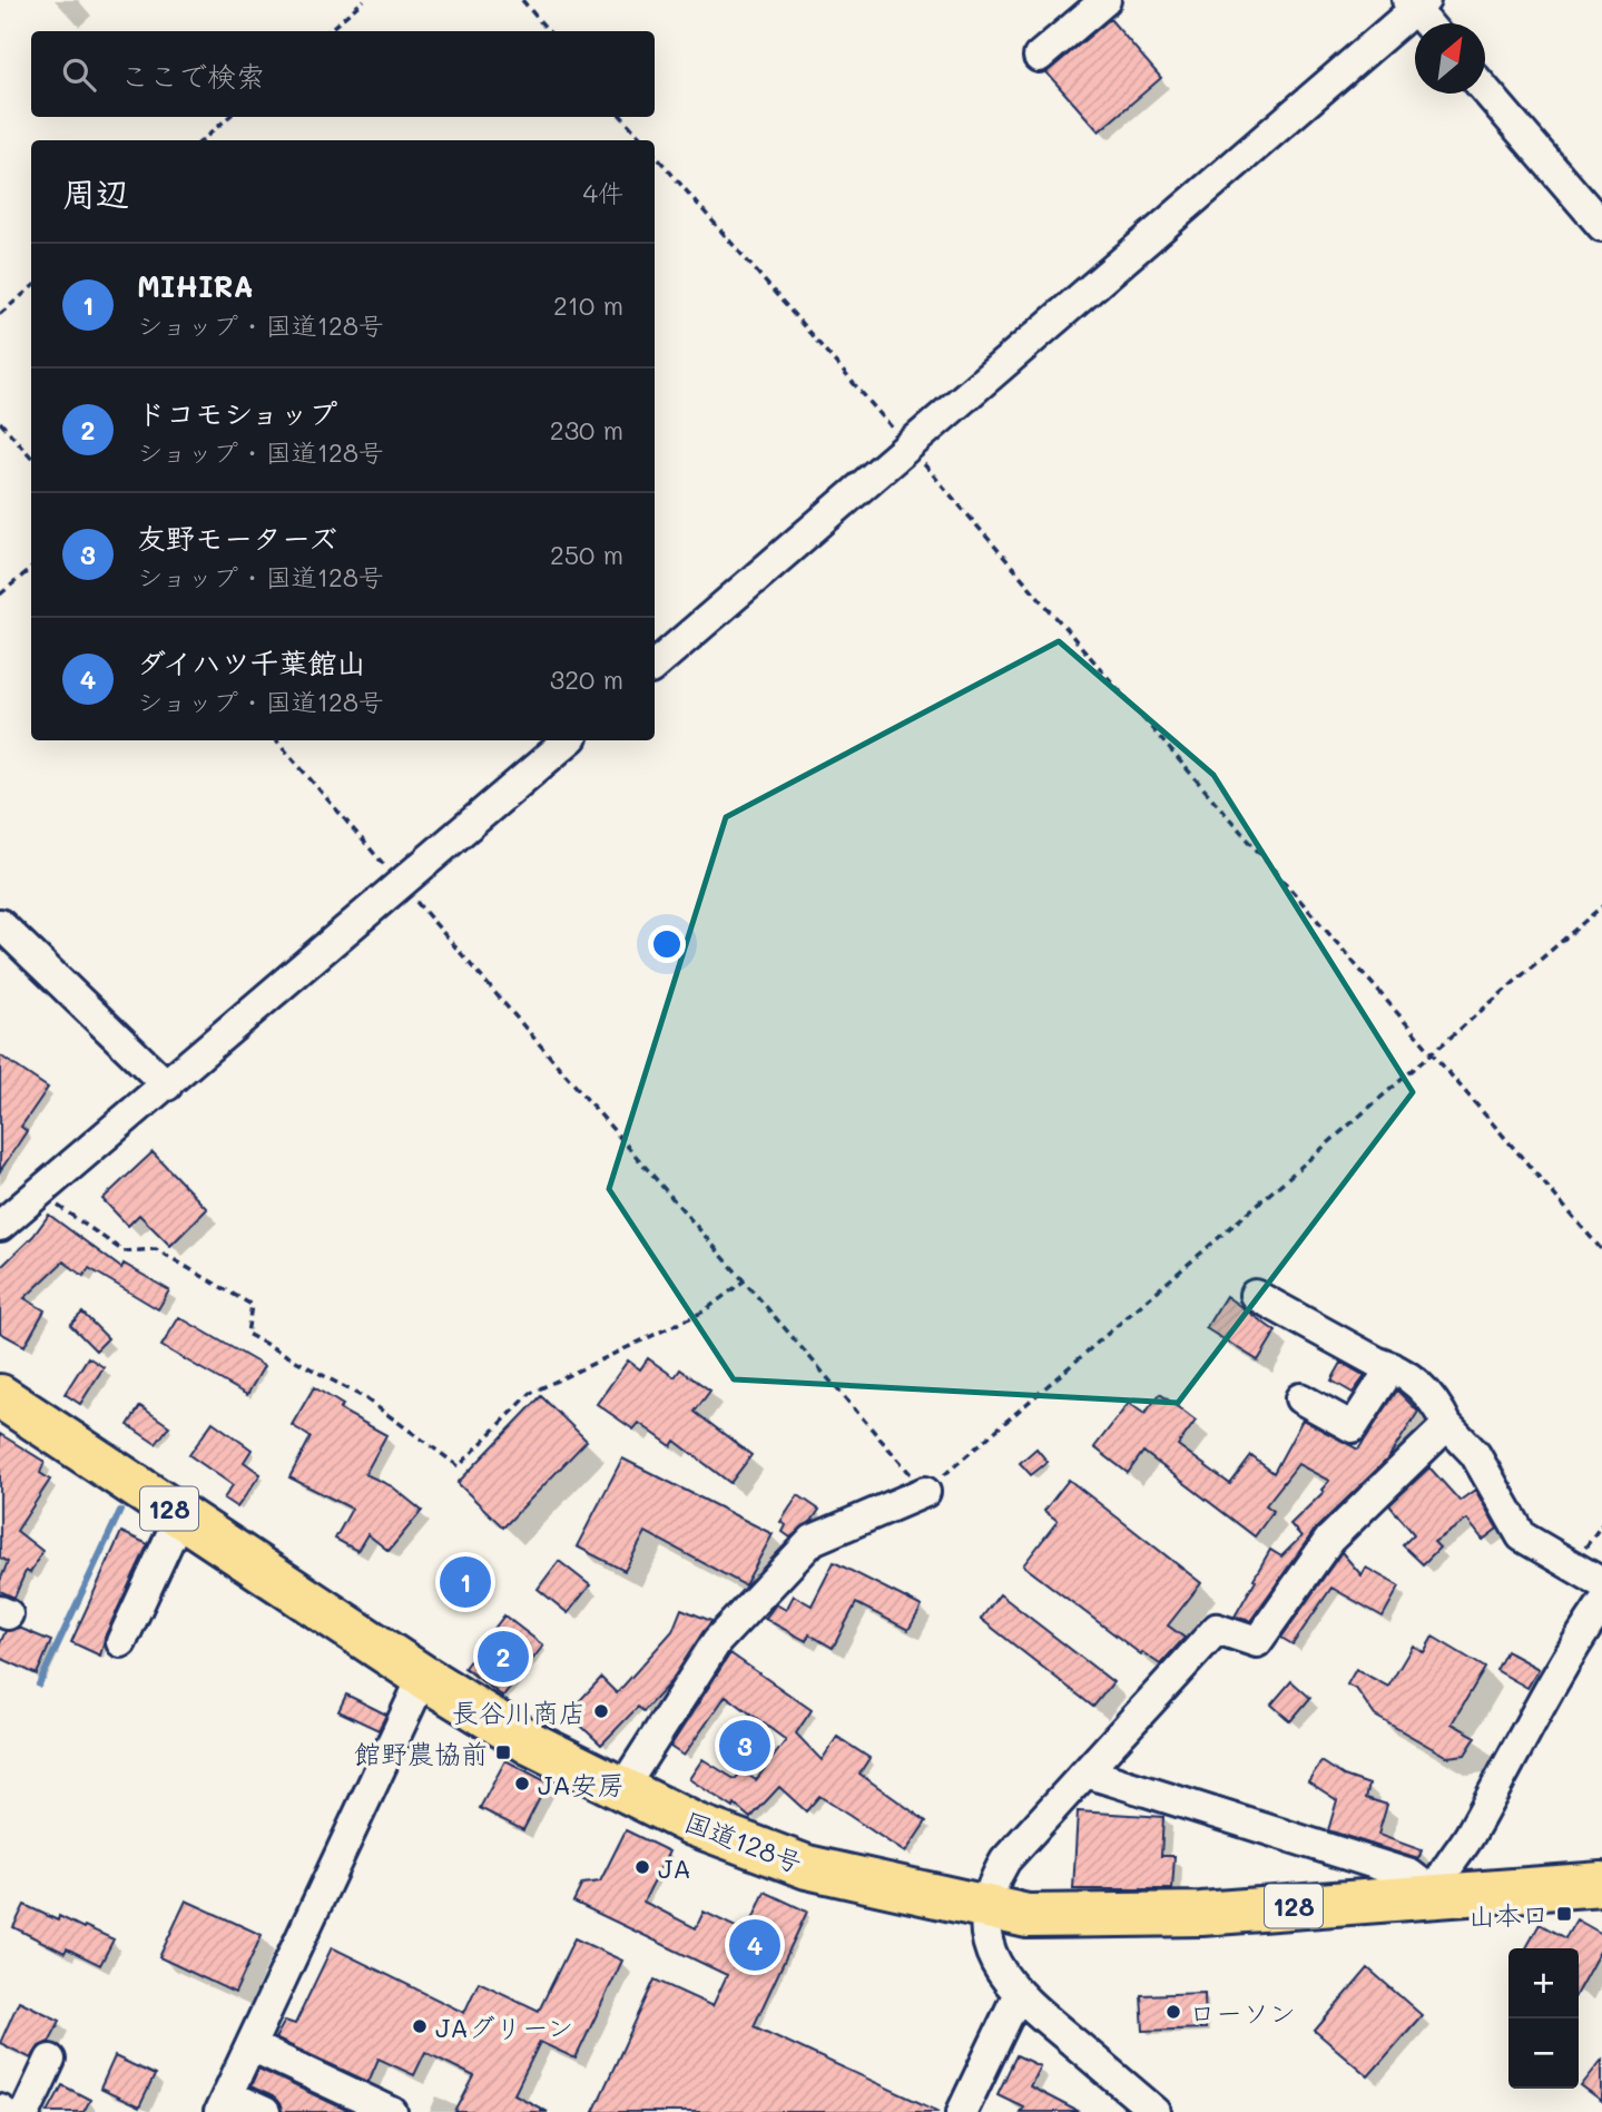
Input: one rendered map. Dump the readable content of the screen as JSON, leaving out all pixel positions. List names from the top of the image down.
{
  "streets": {
    "highway": ["128", "国道128号"]
  },
  "places": {
    "other": [
      "長谷川商店",
      "JA安房",
      "JA",
      "ローソン",
      "JAグリーン"
    ],
    "transit": ["館野農協前", "山本口"]
  },
  "north": "top right",
  "page": {
    "search": "ここで検索",
    "heading": ["周辺", "4件"],
    "list": [
      {
        "mark": "1",
        "name": "MIHIRA",
        "note": "ショップ · 国道128号",
        "value": "210 m"
      },
      {
        "mark": "2",
        "name": "ドコモショップ",
        "note": "ショップ · 国道128号",
        "value": "230 m"
      },
      {
        "mark": "3",
        "name": "友野モーターズ",
        "note": "ショップ · 国道128号",
        "value": "250 m"
      },
      {
        "mark": "4",
        "name": "ダイハツ千葉館山",
        "note": "ショップ · 国道128号",
        "value": "320 m"
      }
    ],
    "pins": [
      "1",
      "2",
      "3",
      "4"
    ],
    "map_buttons": ["+", "−"]
  }
}
